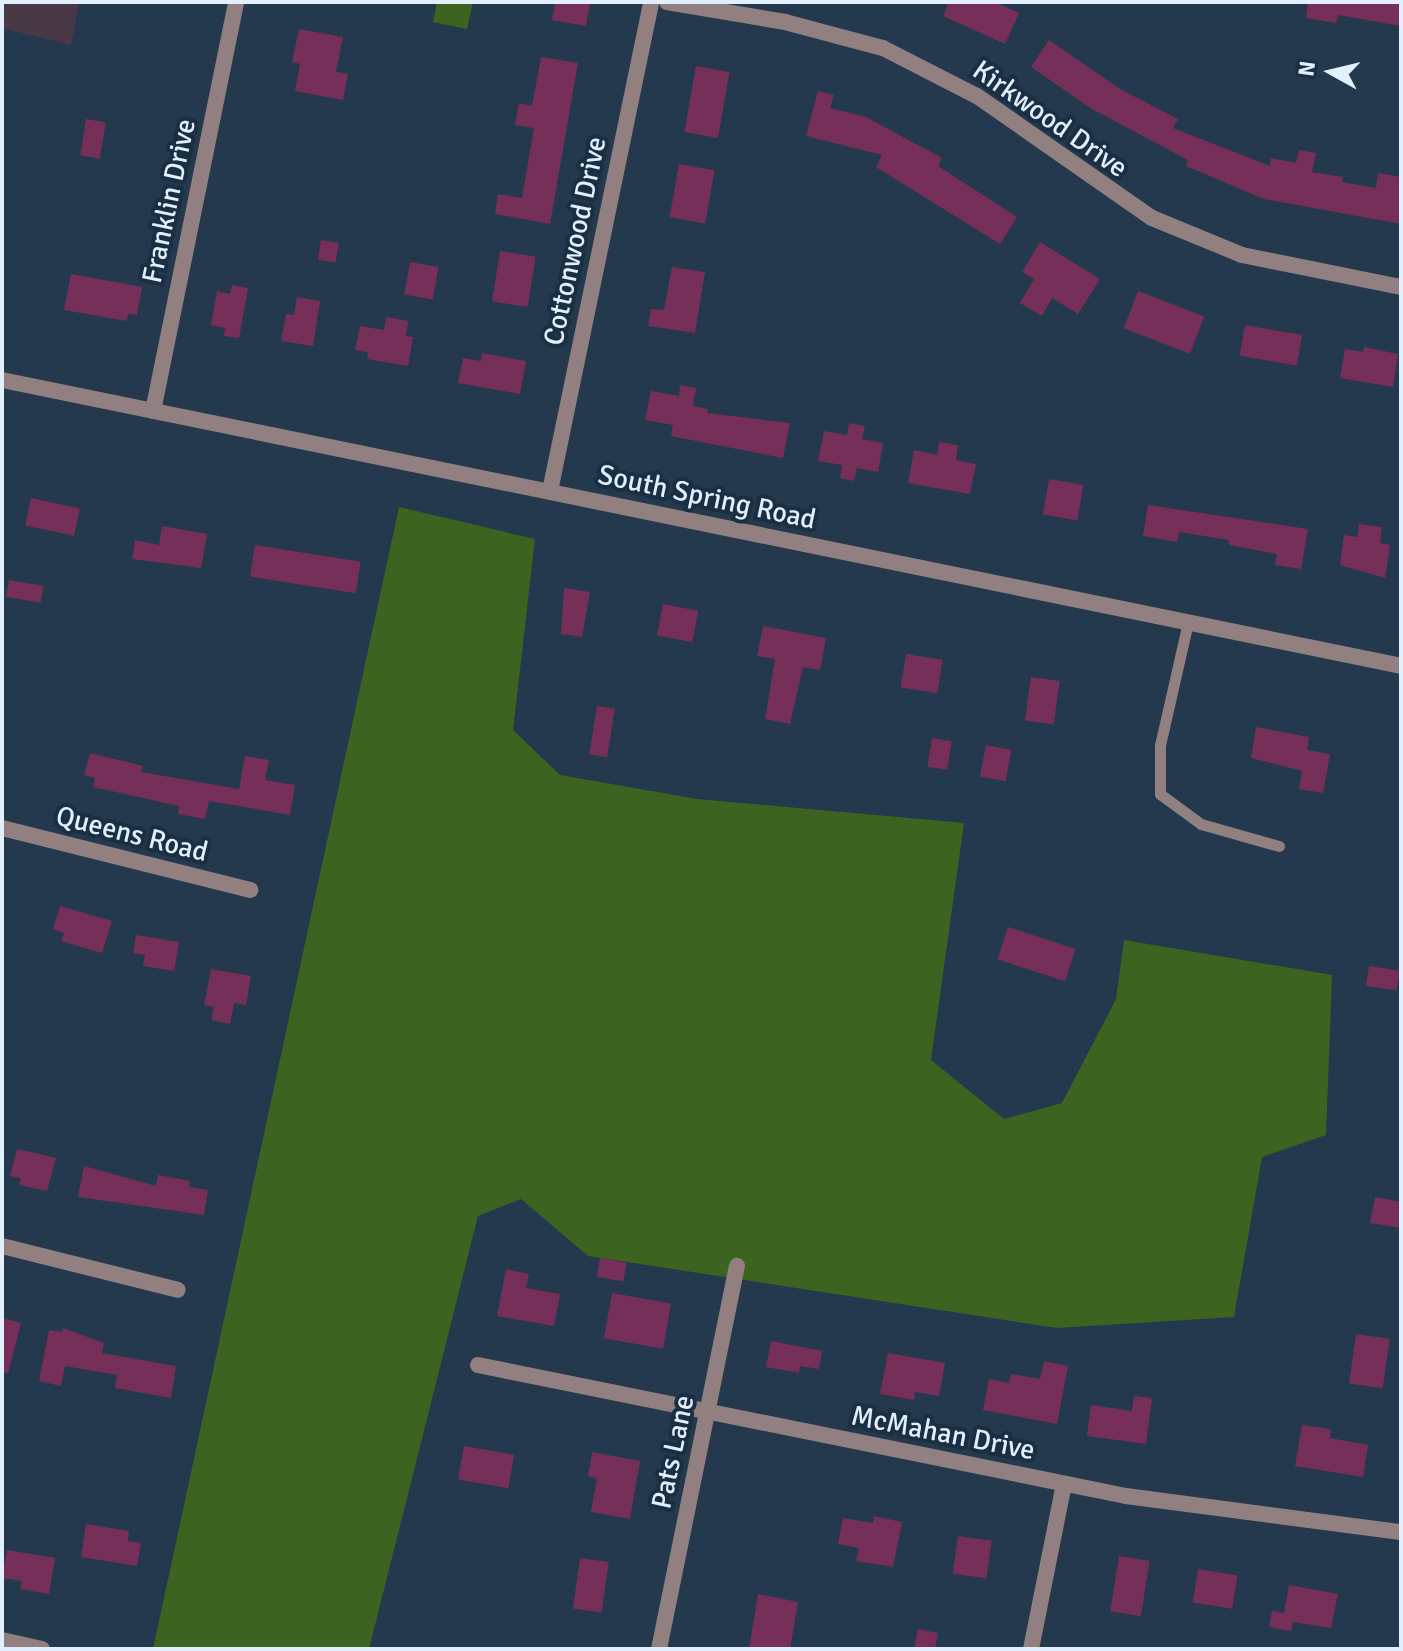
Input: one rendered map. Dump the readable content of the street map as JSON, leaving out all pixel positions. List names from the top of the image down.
{
  "streets": {
    "street": [
      "Kirkwood Drive",
      "Franklin Drive",
      "Cottonwood Drive",
      "South Spring Road",
      "Queens Road",
      "McMahan Drive",
      "Pats Lane"
    ]
  },
  "crossings": [
    ["Franklin Drive", "South Spring Road"],
    ["Cottonwood Drive", "South Spring Road"],
    ["McMahan Drive", "Pats Lane"]
  ],
  "north": "left"
}
